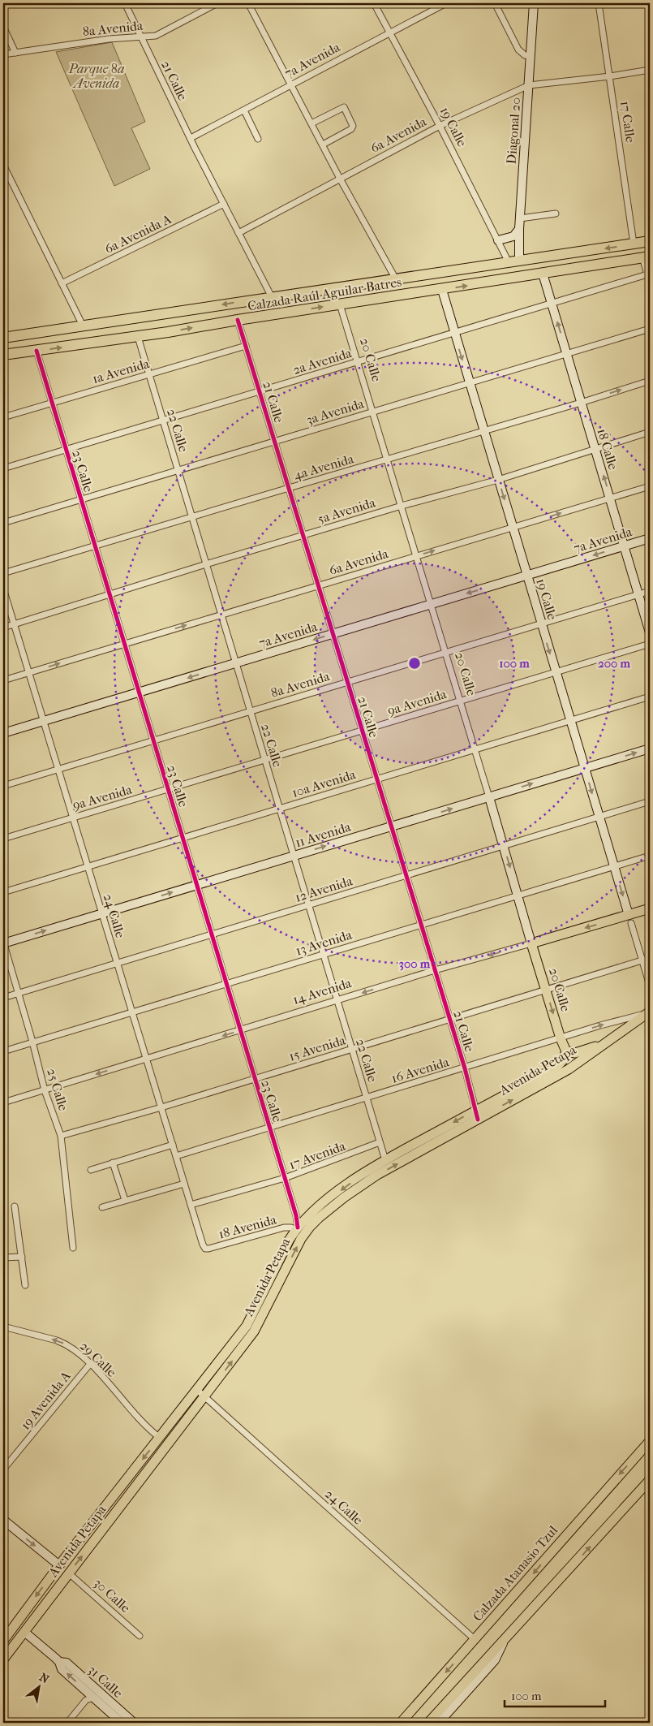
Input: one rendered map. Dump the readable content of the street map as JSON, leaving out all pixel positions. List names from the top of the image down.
{
  "streets": {
    "highway": ["Calzada Raúl Aguilar Batres"],
    "main road": [
      "20 Calle",
      "14 Avenida",
      "Avenida Petapa",
      "Calzada Atanasio Tzul"
    ],
    "street": [
      "8a Avenida",
      "7a Avenida",
      "21 Calle",
      "17 Calle",
      "19 Calle",
      "Diagonal 20",
      "6a Avenida",
      "6a Avenida A",
      "2a Avenida",
      "1a Avenida",
      "3a Avenida",
      "22 Calle",
      "18 Calle",
      "4a Avenida",
      "23 Calle",
      "5a Avenida",
      "9a Avenida",
      "10a Avenida",
      "11 Avenida",
      "12 Avenida",
      "24 Calle",
      "13 Avenida",
      "15 Avenida",
      "16 Avenida",
      "25 Calle",
      "17 Avenida",
      "18 Avenida",
      "29 Calle",
      "19 Avenida A",
      "30 Calle",
      "31 Calle"
    ]
  },
  "crossings": [
    ["8a Avenida", "21 Calle"],
    ["8a Avenida", "19 Calle"],
    ["8a Avenida", "20 Calle"],
    ["8a Avenida", "22 Calle"],
    ["8a Avenida", "18 Calle"],
    ["8a Avenida", "23 Calle"],
    ["8a Avenida", "24 Calle"],
    ["7a Avenida", "21 Calle"],
    ["7a Avenida", "19 Calle"],
    ["7a Avenida", "20 Calle"],
    ["7a Avenida", "22 Calle"],
    ["7a Avenida", "18 Calle"],
    ["7a Avenida", "23 Calle"],
    ["7a Avenida", "24 Calle"],
    ["21 Calle", "6a Avenida"],
    ["21 Calle", "6a Avenida A"],
    ["21 Calle", "Calzada Raúl Aguilar Batres"],
    ["21 Calle", "2a Avenida"],
    ["21 Calle", "1a Avenida"],
    ["21 Calle", "3a Avenida"],
    ["21 Calle", "4a Avenida"],
    ["21 Calle", "5a Avenida"],
    ["21 Calle", "9a Avenida"],
    ["21 Calle", "10a Avenida"],
    ["21 Calle", "11 Avenida"],
    ["21 Calle", "12 Avenida"],
    ["21 Calle", "13 Avenida"],
    ["21 Calle", "14 Avenida"],
    ["21 Calle", "15 Avenida"],
    ["21 Calle", "16 Avenida"],
    ["21 Calle", "Avenida Petapa"],
    ["17 Calle", "6a Avenida"],
    ["17 Calle", "Calzada Raúl Aguilar Batres"],
    ["19 Calle", "6a Avenida"],
    ["19 Calle", "Calzada Raúl Aguilar Batres"],
    ["19 Calle", "2a Avenida"],
    ["19 Calle", "3a Avenida"],
    ["19 Calle", "4a Avenida"],
    ["19 Calle", "5a Avenida"],
    ["19 Calle", "9a Avenida"],
    ["19 Calle", "10a Avenida"],
    ["19 Calle", "11 Avenida"],
    ["19 Calle", "12 Avenida"],
    ["19 Calle", "13 Avenida"],
    ["19 Calle", "14 Avenida"],
    ["19 Calle", "15 Avenida"],
    ["Diagonal 20", "6a Avenida"],
    ["Diagonal 20", "Calzada Raúl Aguilar Batres"],
    ["6a Avenida", "20 Calle"],
    ["6a Avenida", "22 Calle"],
    ["6a Avenida", "18 Calle"],
    ["6a Avenida", "23 Calle"],
    ["6a Avenida", "24 Calle"],
    ["Calzada Raúl Aguilar Batres", "20 Calle"],
    ["Calzada Raúl Aguilar Batres", "22 Calle"],
    ["Calzada Raúl Aguilar Batres", "18 Calle"],
    ["Calzada Raúl Aguilar Batres", "23 Calle"],
    ["20 Calle", "2a Avenida"],
    ["20 Calle", "3a Avenida"],
    ["20 Calle", "4a Avenida"],
    ["20 Calle", "5a Avenida"],
    ["20 Calle", "9a Avenida"],
    ["20 Calle", "10a Avenida"],
    ["20 Calle", "11 Avenida"],
    ["20 Calle", "12 Avenida"],
    ["20 Calle", "13 Avenida"],
    ["20 Calle", "14 Avenida"],
    ["20 Calle", "15 Avenida"],
    ["20 Calle", "16 Avenida"],
    ["20 Calle", "Avenida Petapa"],
    ["2a Avenida", "22 Calle"],
    ["2a Avenida", "18 Calle"],
    ["2a Avenida", "23 Calle"],
    ["1a Avenida", "22 Calle"],
    ["1a Avenida", "23 Calle"],
    ["3a Avenida", "22 Calle"],
    ["3a Avenida", "18 Calle"],
    ["3a Avenida", "23 Calle"],
    ["22 Calle", "4a Avenida"],
    ["22 Calle", "5a Avenida"],
    ["22 Calle", "9a Avenida"],
    ["22 Calle", "10a Avenida"],
    ["22 Calle", "11 Avenida"],
    ["22 Calle", "12 Avenida"],
    ["22 Calle", "13 Avenida"],
    ["22 Calle", "14 Avenida"],
    ["22 Calle", "15 Avenida"],
    ["22 Calle", "16 Avenida"],
    ["22 Calle", "Avenida Petapa"],
    ["22 Calle", "17 Avenida"],
    ["18 Calle", "4a Avenida"],
    ["18 Calle", "5a Avenida"],
    ["4a Avenida", "23 Calle"],
    ["23 Calle", "5a Avenida"],
    ["23 Calle", "9a Avenida"],
    ["23 Calle", "10a Avenida"],
    ["23 Calle", "11 Avenida"],
    ["23 Calle", "12 Avenida"],
    ["23 Calle", "13 Avenida"],
    ["23 Calle", "14 Avenida"],
    ["23 Calle", "15 Avenida"],
    ["23 Calle", "16 Avenida"],
    ["23 Calle", "Avenida Petapa"],
    ["23 Calle", "17 Avenida"],
    ["23 Calle", "18 Avenida"],
    ["5a Avenida", "24 Calle"],
    ["9a Avenida", "24 Calle"],
    ["10a Avenida", "24 Calle"],
    ["11 Avenida", "24 Calle"],
    ["11 Avenida", "25 Calle"],
    ["12 Avenida", "24 Calle"],
    ["12 Avenida", "25 Calle"],
    ["24 Calle", "13 Avenida"],
    ["24 Calle", "14 Avenida"],
    ["24 Calle", "15 Avenida"],
    ["24 Calle", "16 Avenida"],
    ["24 Calle", "Avenida Petapa"],
    ["24 Calle", "17 Avenida"],
    ["24 Calle", "18 Avenida"],
    ["24 Calle", "Calzada Atanasio Tzul"],
    ["13 Avenida", "25 Calle"],
    ["14 Avenida", "25 Calle"],
    ["15 Avenida", "25 Calle"],
    ["16 Avenida", "Avenida Petapa"],
    ["Avenida Petapa", "18 Avenida"],
    ["Avenida Petapa", "29 Calle"],
    ["Avenida Petapa", "30 Calle"],
    ["Avenida Petapa", "31 Calle"],
    ["29 Calle", "19 Avenida A"]
  ],
  "one_way": [
    "7a Avenida",
    "6a Avenida",
    "11 Avenida",
    "14 Avenida",
    "29 Calle"
  ],
  "parks": ["Parque 8a Avenida"],
  "scale_bar": "100 m",
  "north": "top right",
  "rings": ["100 m", "200 m", "300 m"]
}
